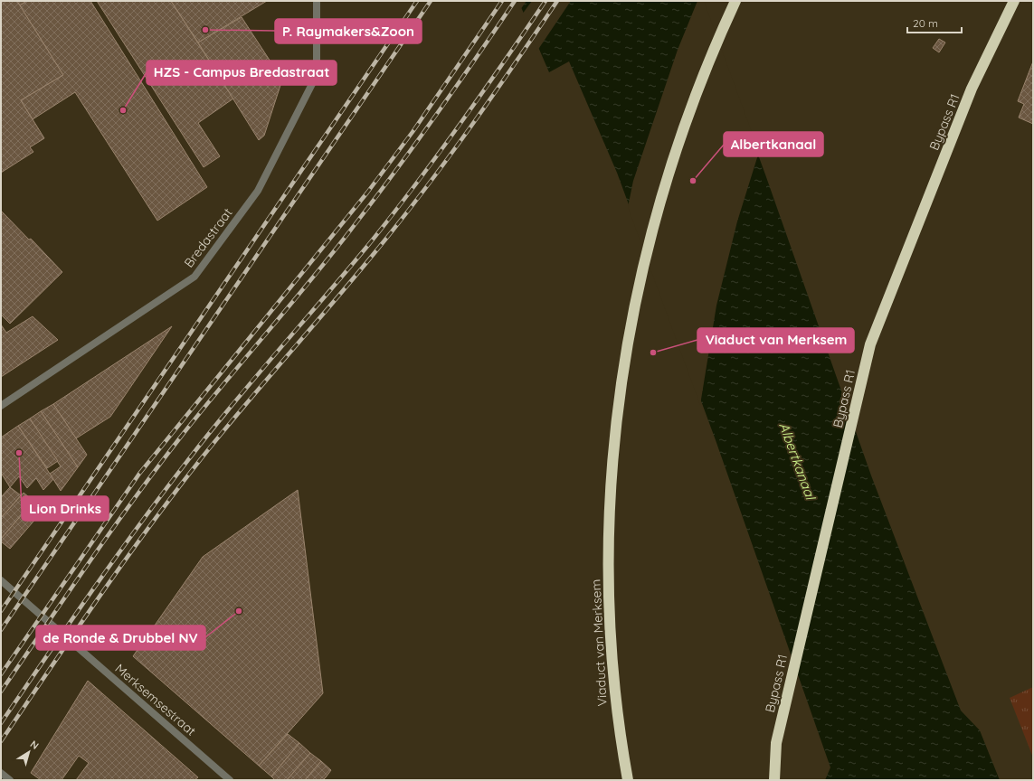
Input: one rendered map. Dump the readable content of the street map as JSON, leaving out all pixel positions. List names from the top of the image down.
{
  "streets": {
    "highway": ["Bypass R1", "Viaduct van Merksem"],
    "street": ["Bredastraat", "Merksemsestraat"]
  },
  "water": ["Albertkanaal"],
  "places": [
    "P. Raymakers&Zoon",
    "HZS - Campus Bredastraat",
    "Albertkanaal",
    "Viaduct van Merksem",
    "Lion Drinks",
    "de Ronde & Drubbel NV"
  ],
  "scale_bar": "20 m",
  "north": "top right"
}
